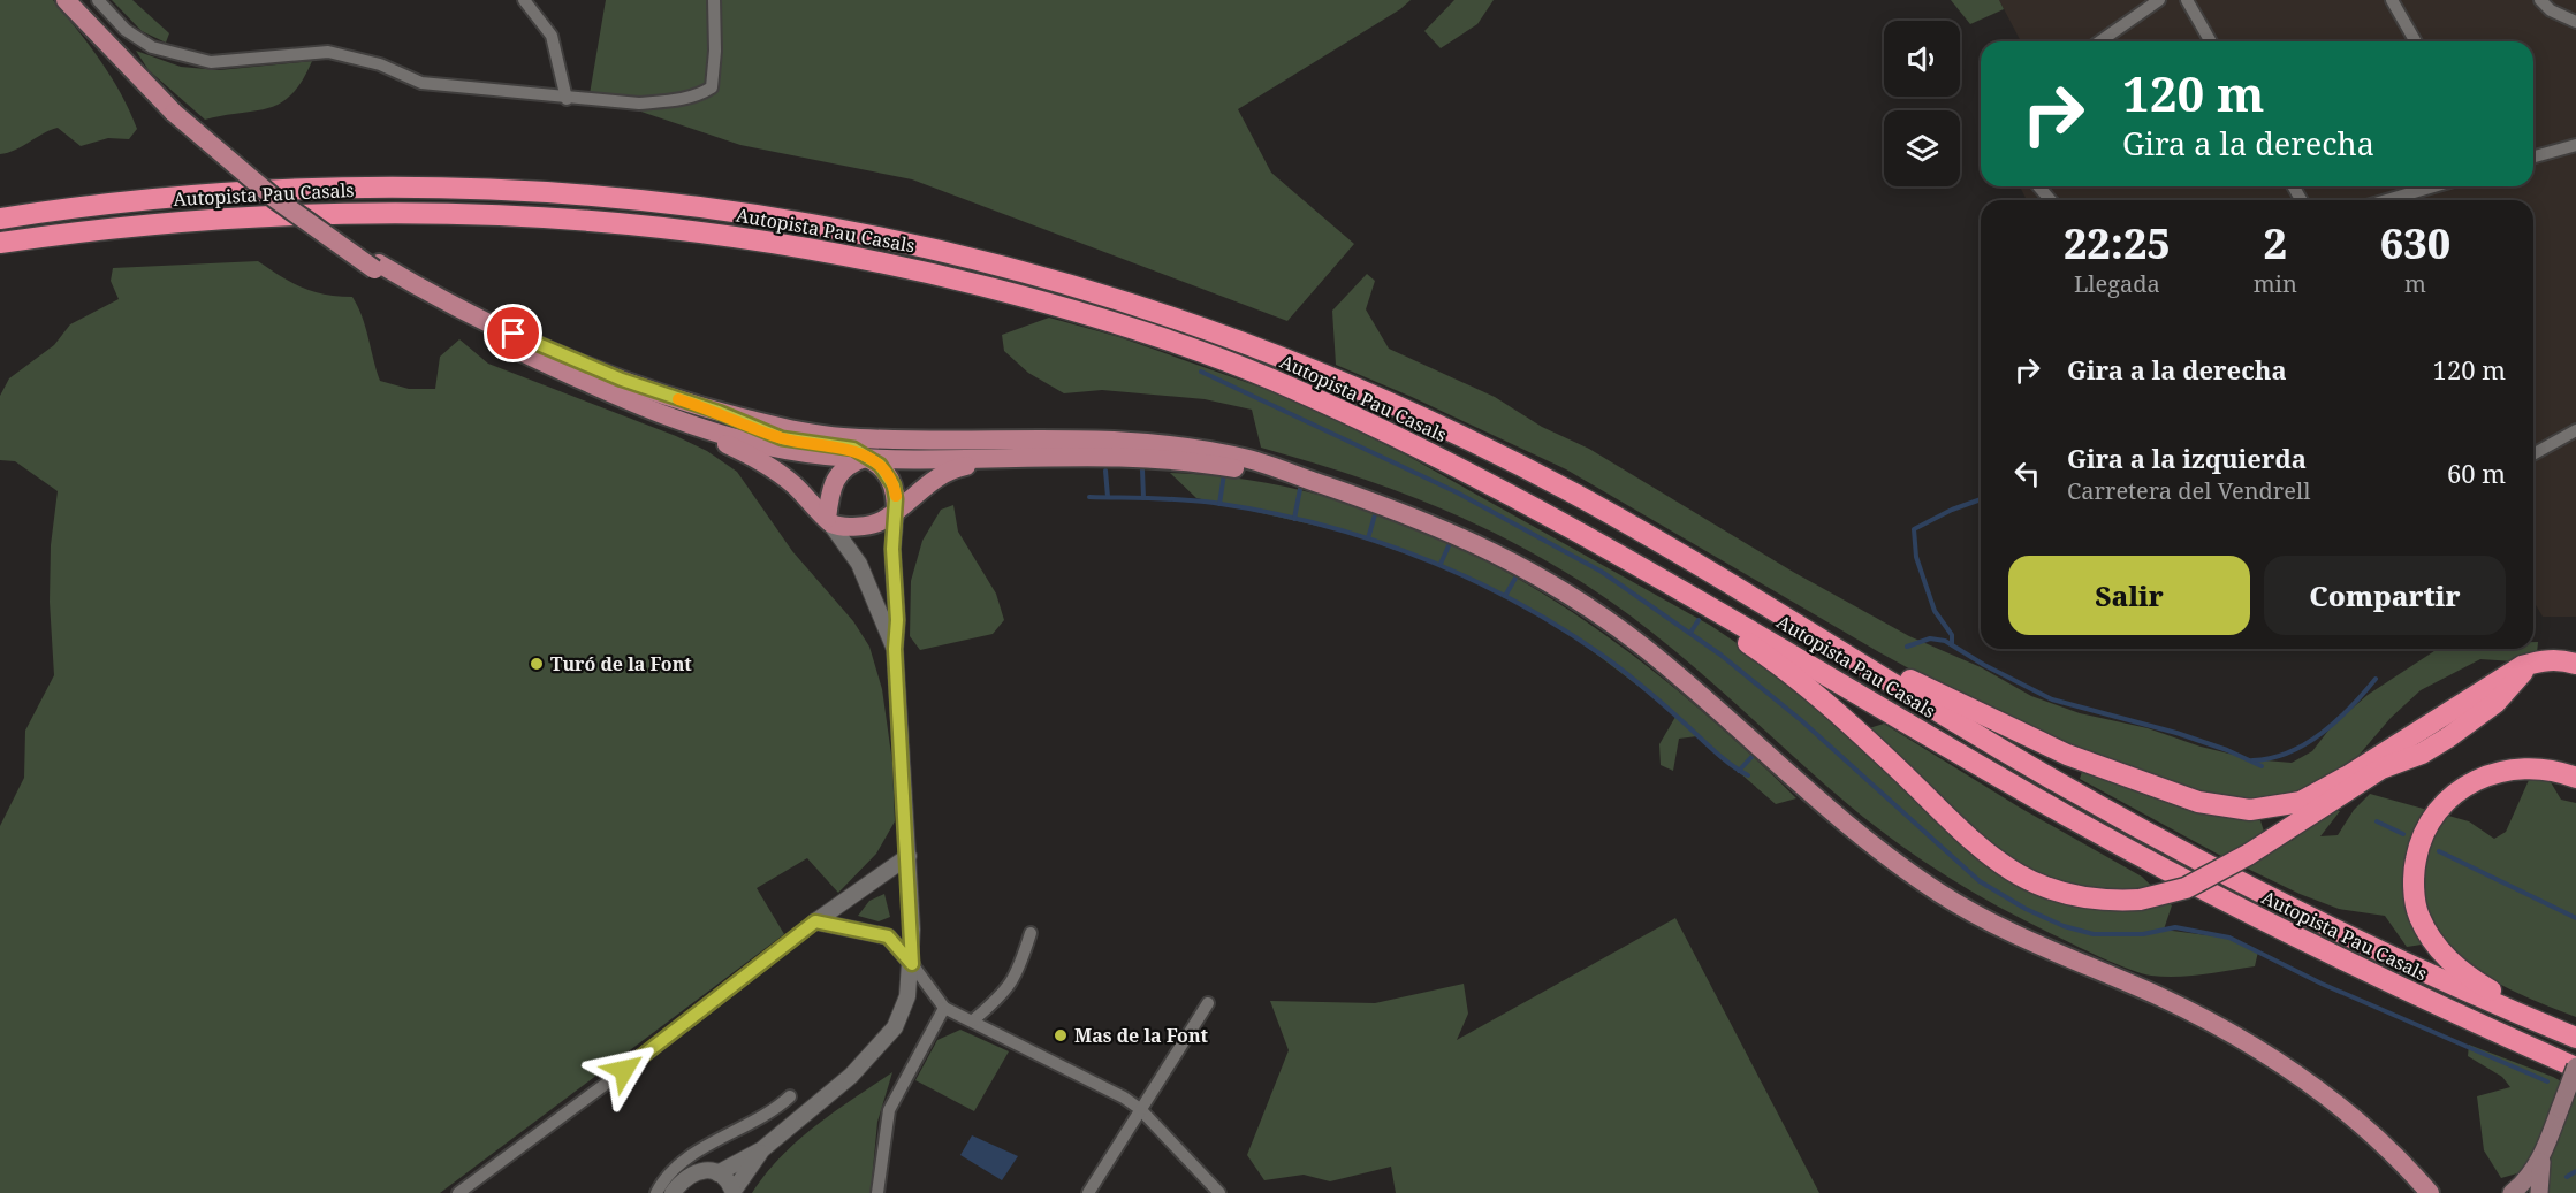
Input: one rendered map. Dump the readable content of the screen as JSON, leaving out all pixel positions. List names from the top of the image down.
{
  "streets": {
    "highway": ["Autopista Pau Casals"]
  },
  "places": ["Turó de la Font", "Mas de la Font"],
  "page": {
    "turn": ["120 m", "Gira a la derecha"],
    "eta": [
      "22:25",
      "Llegada",
      "2",
      "min",
      "630",
      "m"
    ],
    "list": [
      {
        "name": "Gira a la derecha",
        "value": "120 m"
      },
      {
        "name": "Gira a la izquierda",
        "note": "Carretera del Vendrell",
        "value": "60 m"
      }
    ],
    "buttons": ["Salir", "Compartir"]
  }
}
